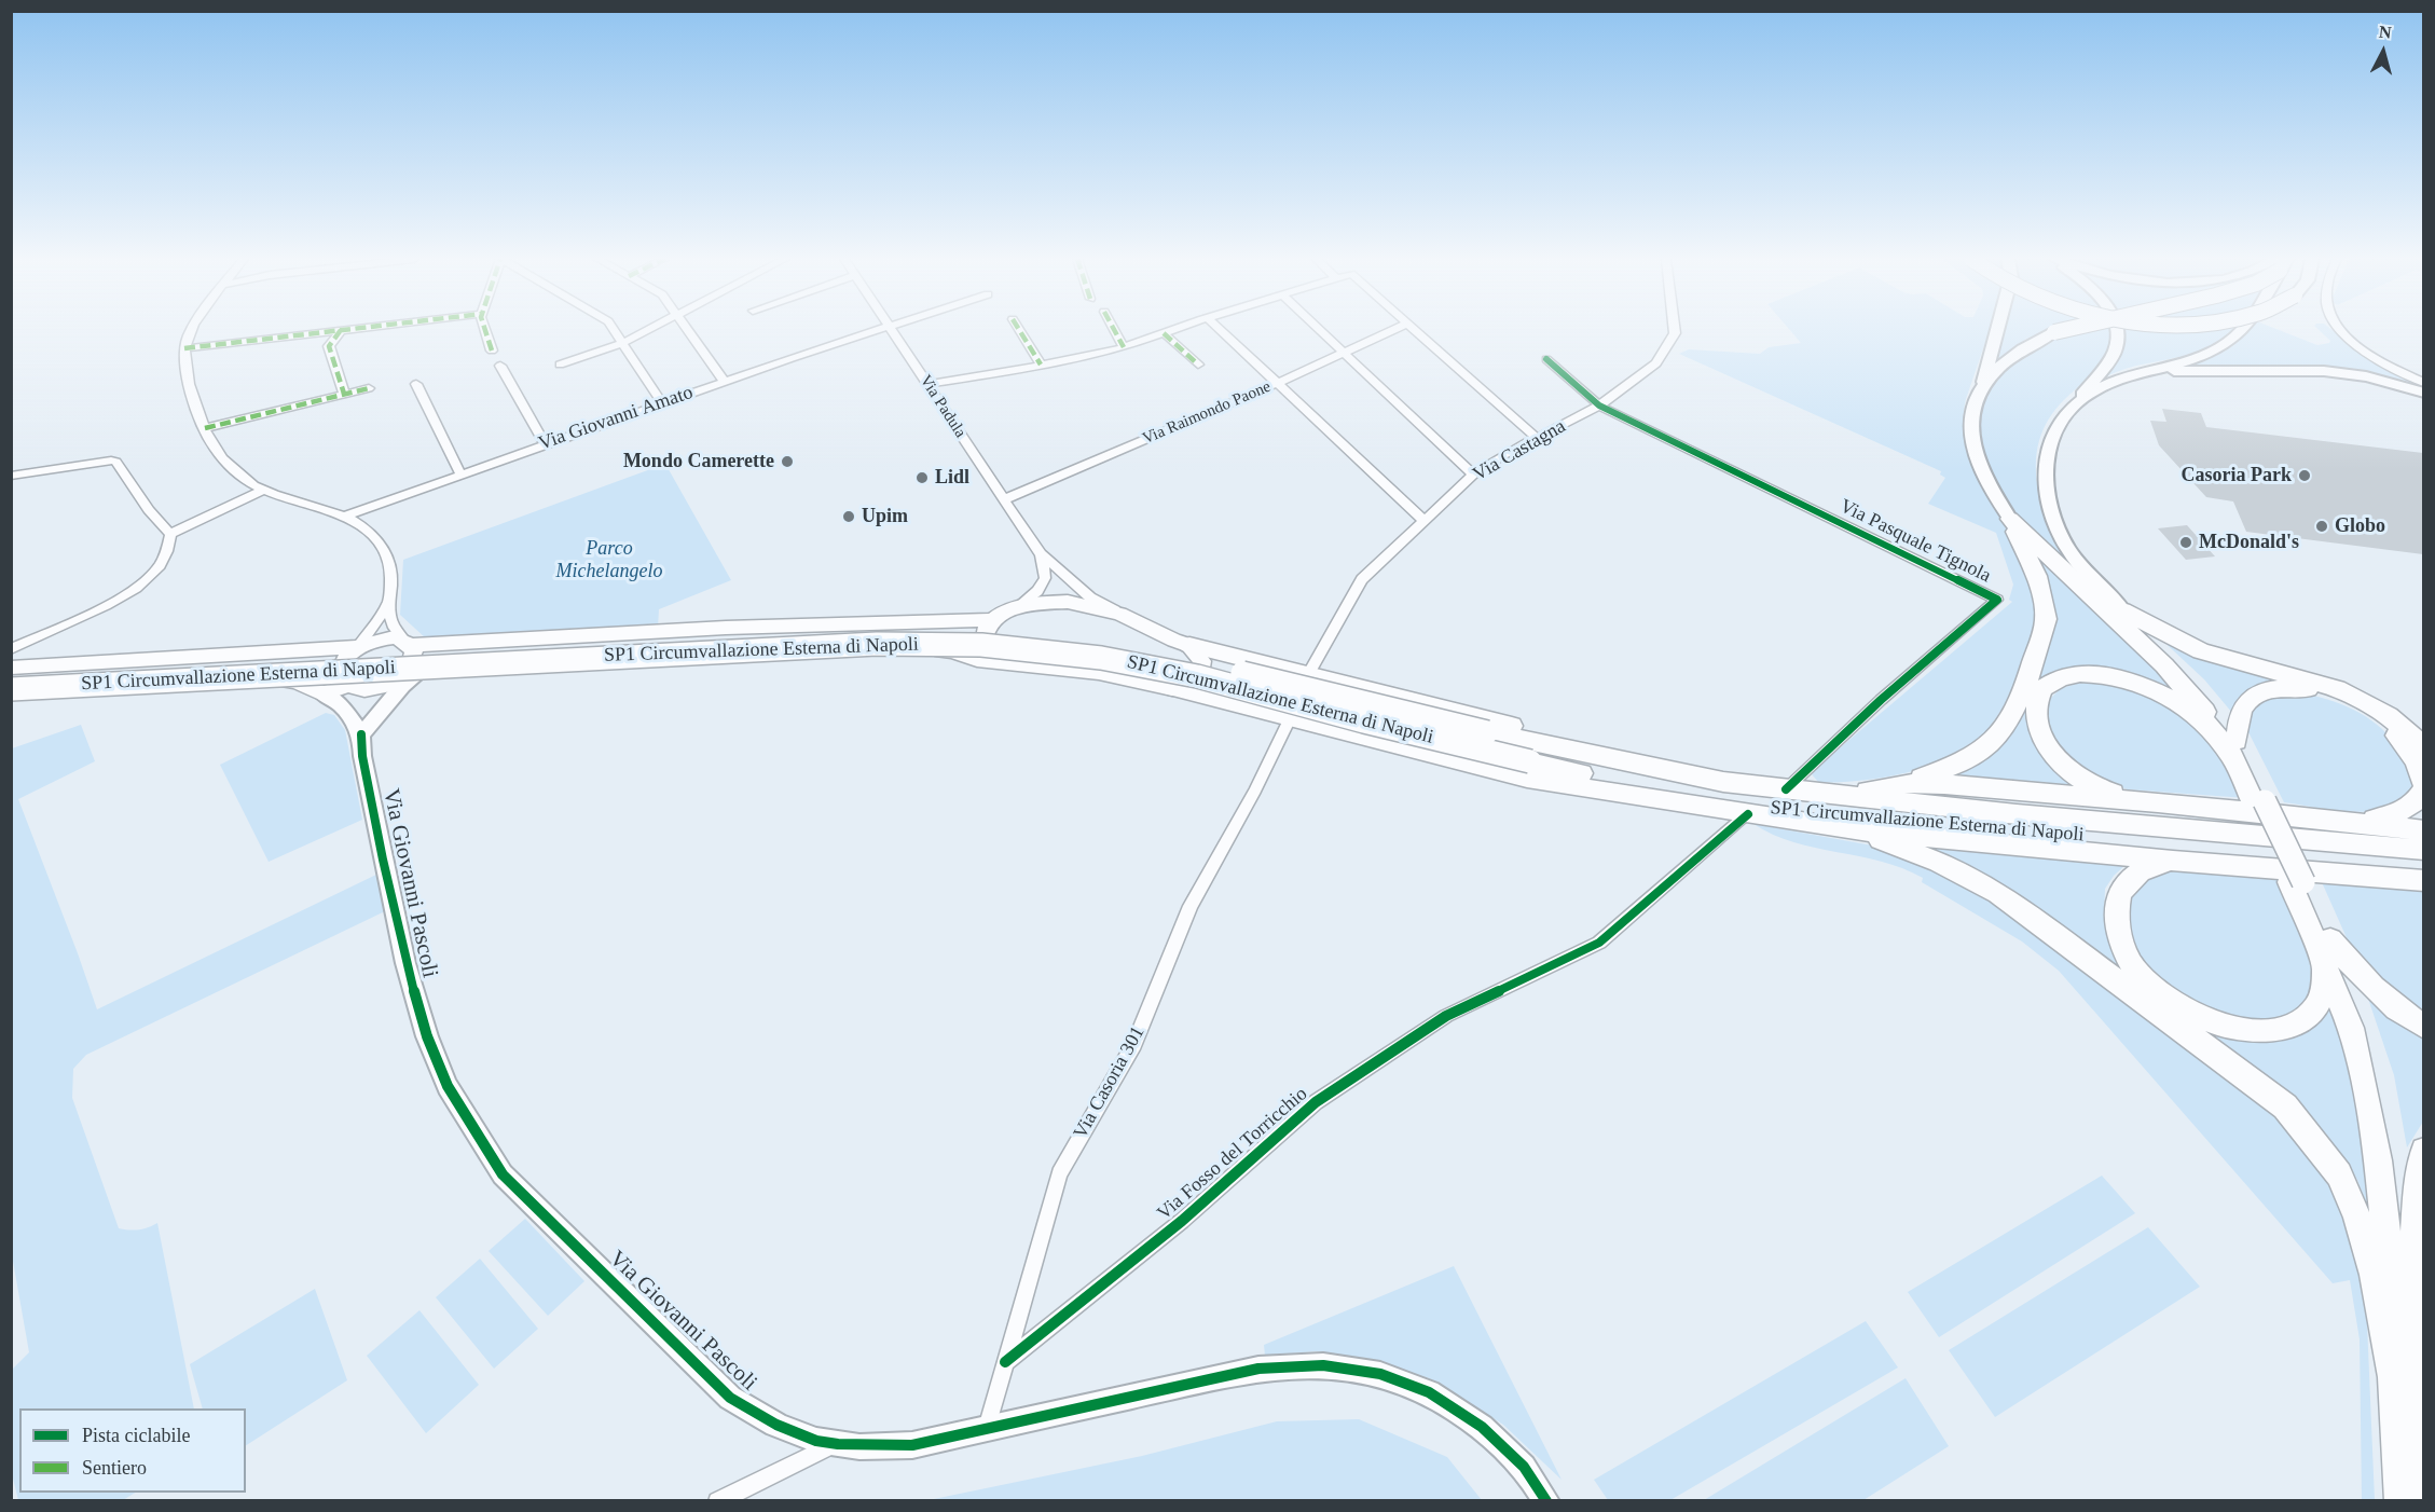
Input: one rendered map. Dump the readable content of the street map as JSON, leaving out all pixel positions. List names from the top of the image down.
{
  "streets": {
    "highway": ["SP1 Circumvallazione Esterna di Napoli"],
    "main road": ["Via Giovanni Pascoli"],
    "street": [
      "Via Padula",
      "Via Raimondo Paone",
      "Via Giovanni Amato",
      "Via Castagna",
      "Via Pasquale Tignola",
      "Via Casoria 301",
      "Via Fosso del Torricchio"
    ]
  },
  "crossings": [
    ["Via Padula", "Via Raimondo Paone"],
    ["Via Castagna", "Via Pasquale Tignola"],
    ["Via Pasquale Tignola", "SP1 Circumvallazione Esterna di Napoli"],
    ["Via Giovanni Pascoli", "Via Casoria 301"],
    ["Via Casoria 301", "Via Fosso del Torricchio"]
  ],
  "parks": ["Parco Michelangelo"],
  "places": [
    "Mondo Camerette",
    "Casoria Park",
    "Lidl",
    "Upim",
    "Globo",
    "McDonald's"
  ],
  "legend": ["Pista ciclabile", "Sentiero"],
  "north": "top"
}
